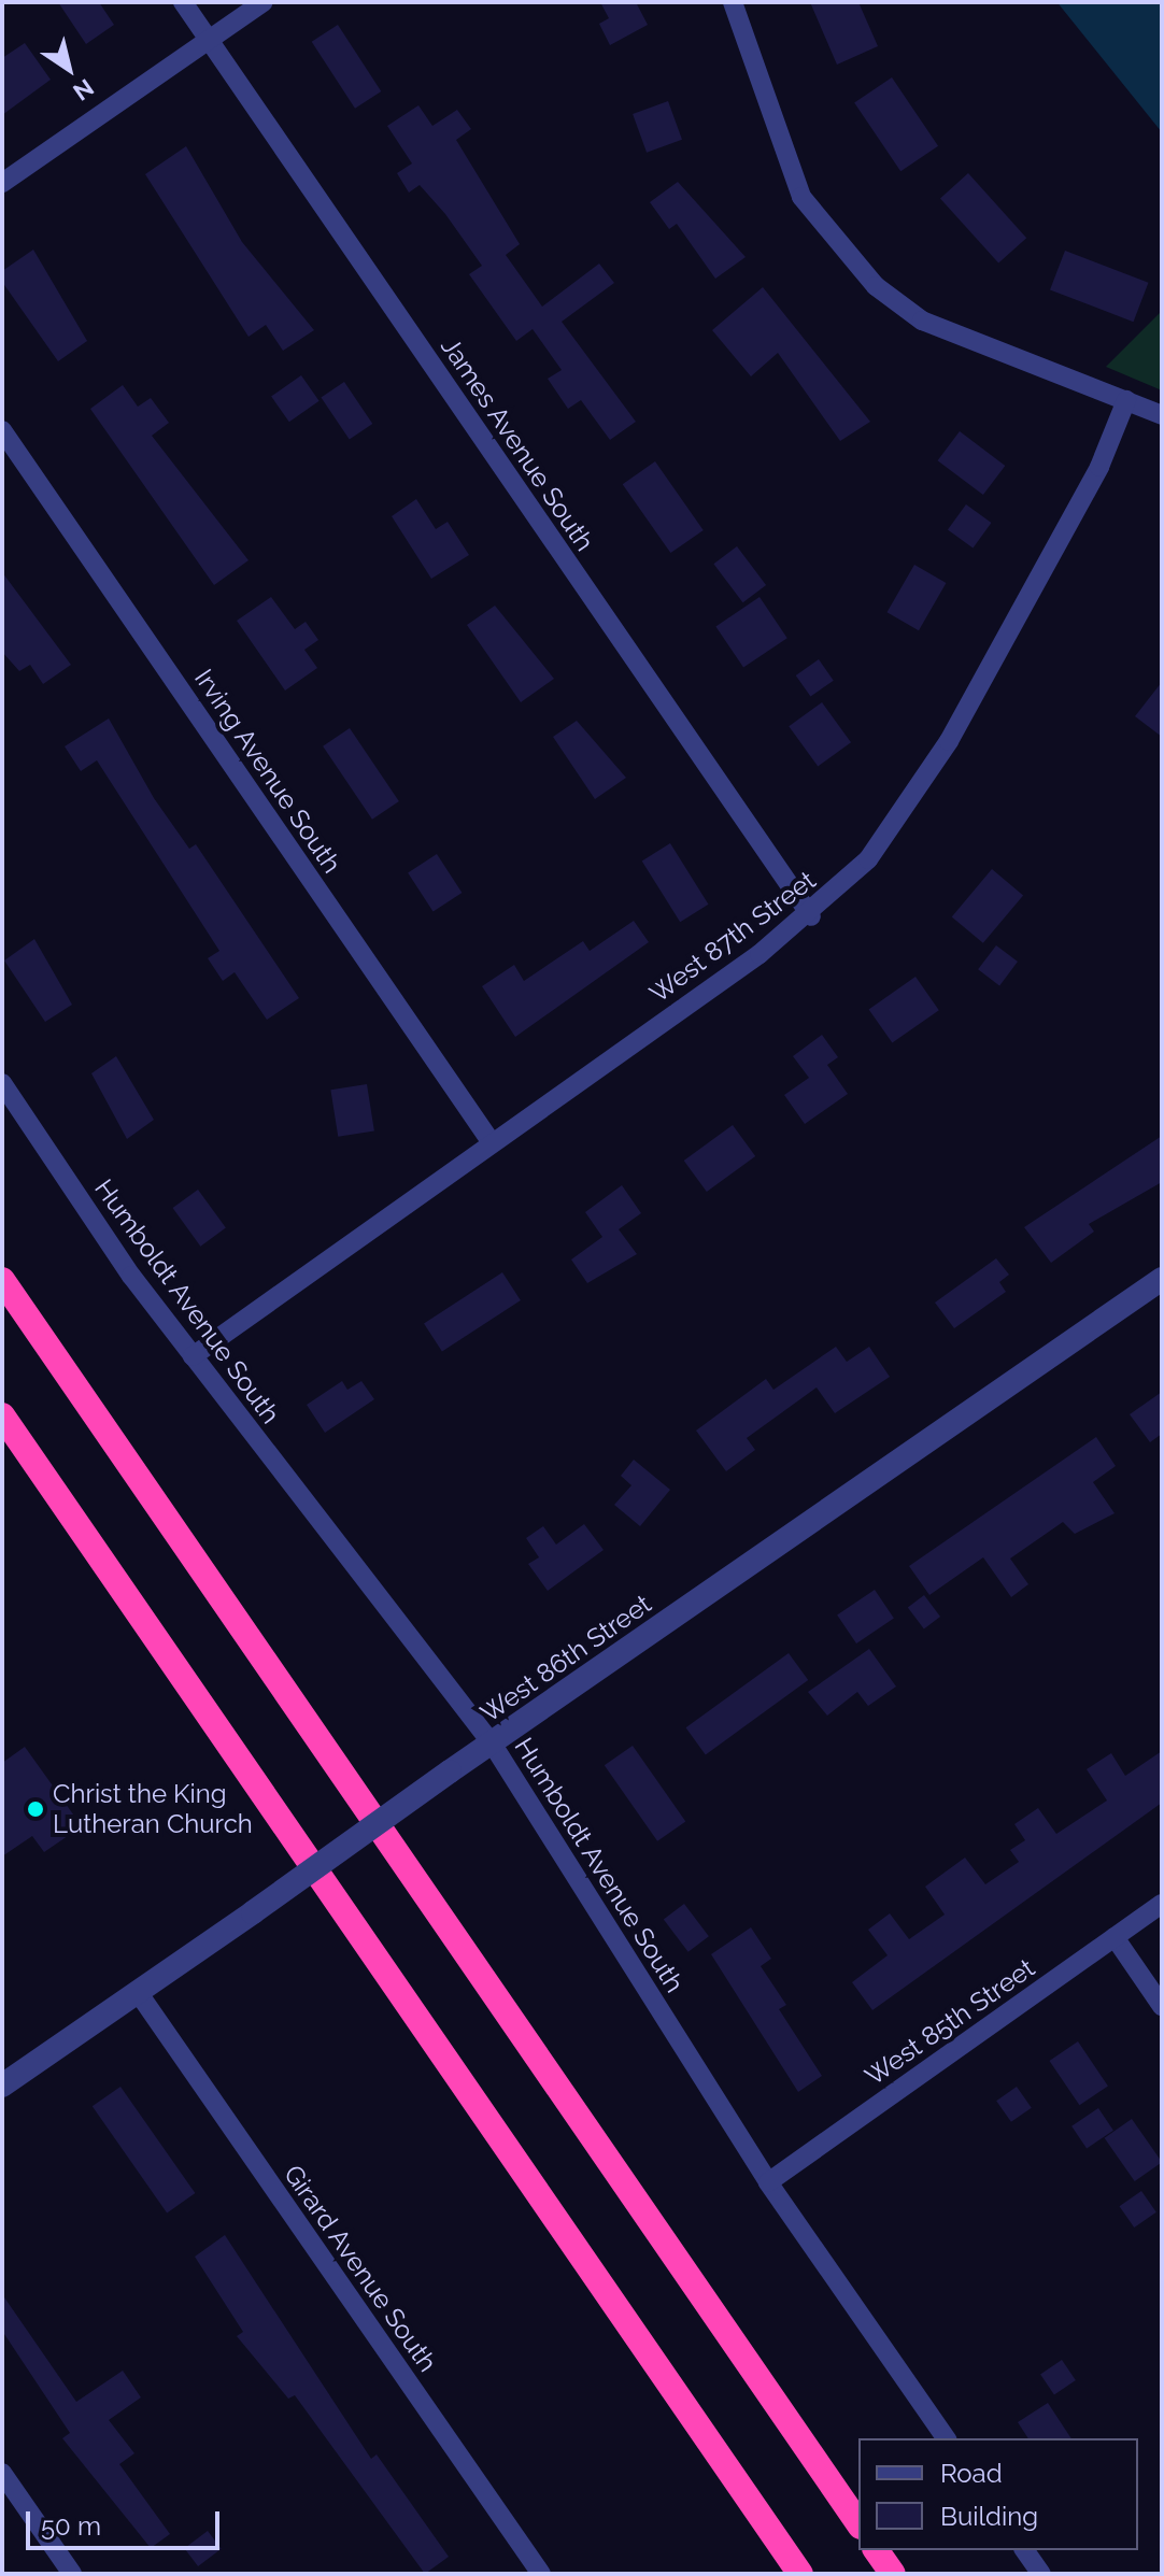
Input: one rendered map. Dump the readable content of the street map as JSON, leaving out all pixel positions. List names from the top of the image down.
{
  "streets": {
    "street": [
      "James Avenue South",
      "Irving Avenue South",
      "West 87th Street",
      "Humboldt Avenue South",
      "West 86th Street",
      "West 85th Street",
      "Girard Avenue South"
    ]
  },
  "crossings": [
    ["James Avenue South", "West 87th Street"],
    ["Irving Avenue South", "West 87th Street"],
    ["West 87th Street", "Humboldt Avenue South"],
    ["Humboldt Avenue South", "West 86th Street"],
    ["Humboldt Avenue South", "West 85th Street"],
    ["West 86th Street", "Girard Avenue South"]
  ],
  "places": ["Christ the King Lutheran Church"],
  "legend": ["Road", "Building"],
  "scale_bar": "50 m",
  "north": "bottom right"
}
